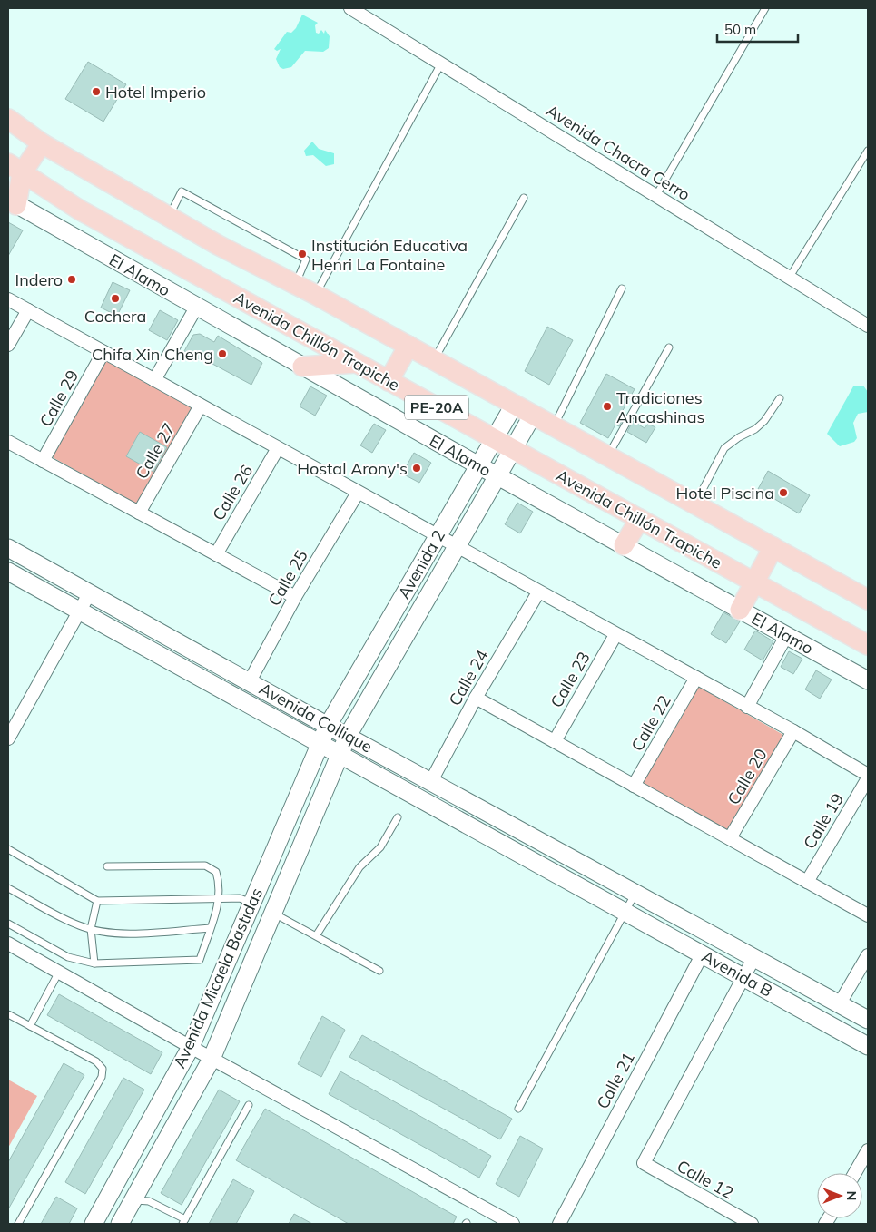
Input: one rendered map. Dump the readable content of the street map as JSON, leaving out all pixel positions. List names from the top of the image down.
{
  "streets": {
    "main road": ["Avenida Chillón Trapiche", "PE-20A"],
    "street": [
      "Avenida Chacra Cerro",
      "El Alamo",
      "Calle 29",
      "Calle 27",
      "Calle 26",
      "Avenida 2",
      "Calle 25",
      "Calle 24",
      "Calle 23",
      "Avenida Collique",
      "Calle 22",
      "Calle 20",
      "Calle 19",
      "Avenida B",
      "Avenida Micaela Bastidas",
      "Calle 21",
      "Calle 12"
    ]
  },
  "crossings": [
    ["El Alamo", "Avenida 2"],
    ["Avenida Chillón Trapiche", "Avenida 2"],
    ["PE-20A", "Avenida 2"],
    ["Avenida 2", "Avenida Collique"],
    ["Avenida 2", "Avenida Micaela Bastidas"],
    ["Calle 25", "Avenida Collique"],
    ["Calle 24", "Avenida Collique"],
    ["Avenida Collique", "Avenida B"],
    ["Avenida Collique", "Avenida Micaela Bastidas"],
    ["Avenida B", "Avenida Micaela Bastidas"],
    ["Avenida B", "Calle 21"],
    ["Avenida B", "Calle 12"]
  ],
  "places": [
    "Hotel Imperio",
    "Institución Educativa Henri La Fontaine",
    "Indero",
    "Cochera",
    "Chifa Xin Cheng",
    "Tradiciones Ancashinas",
    "Hostal Arony's",
    "Hotel Piscina"
  ],
  "scale_bar": "50 m",
  "north": "right"
}
